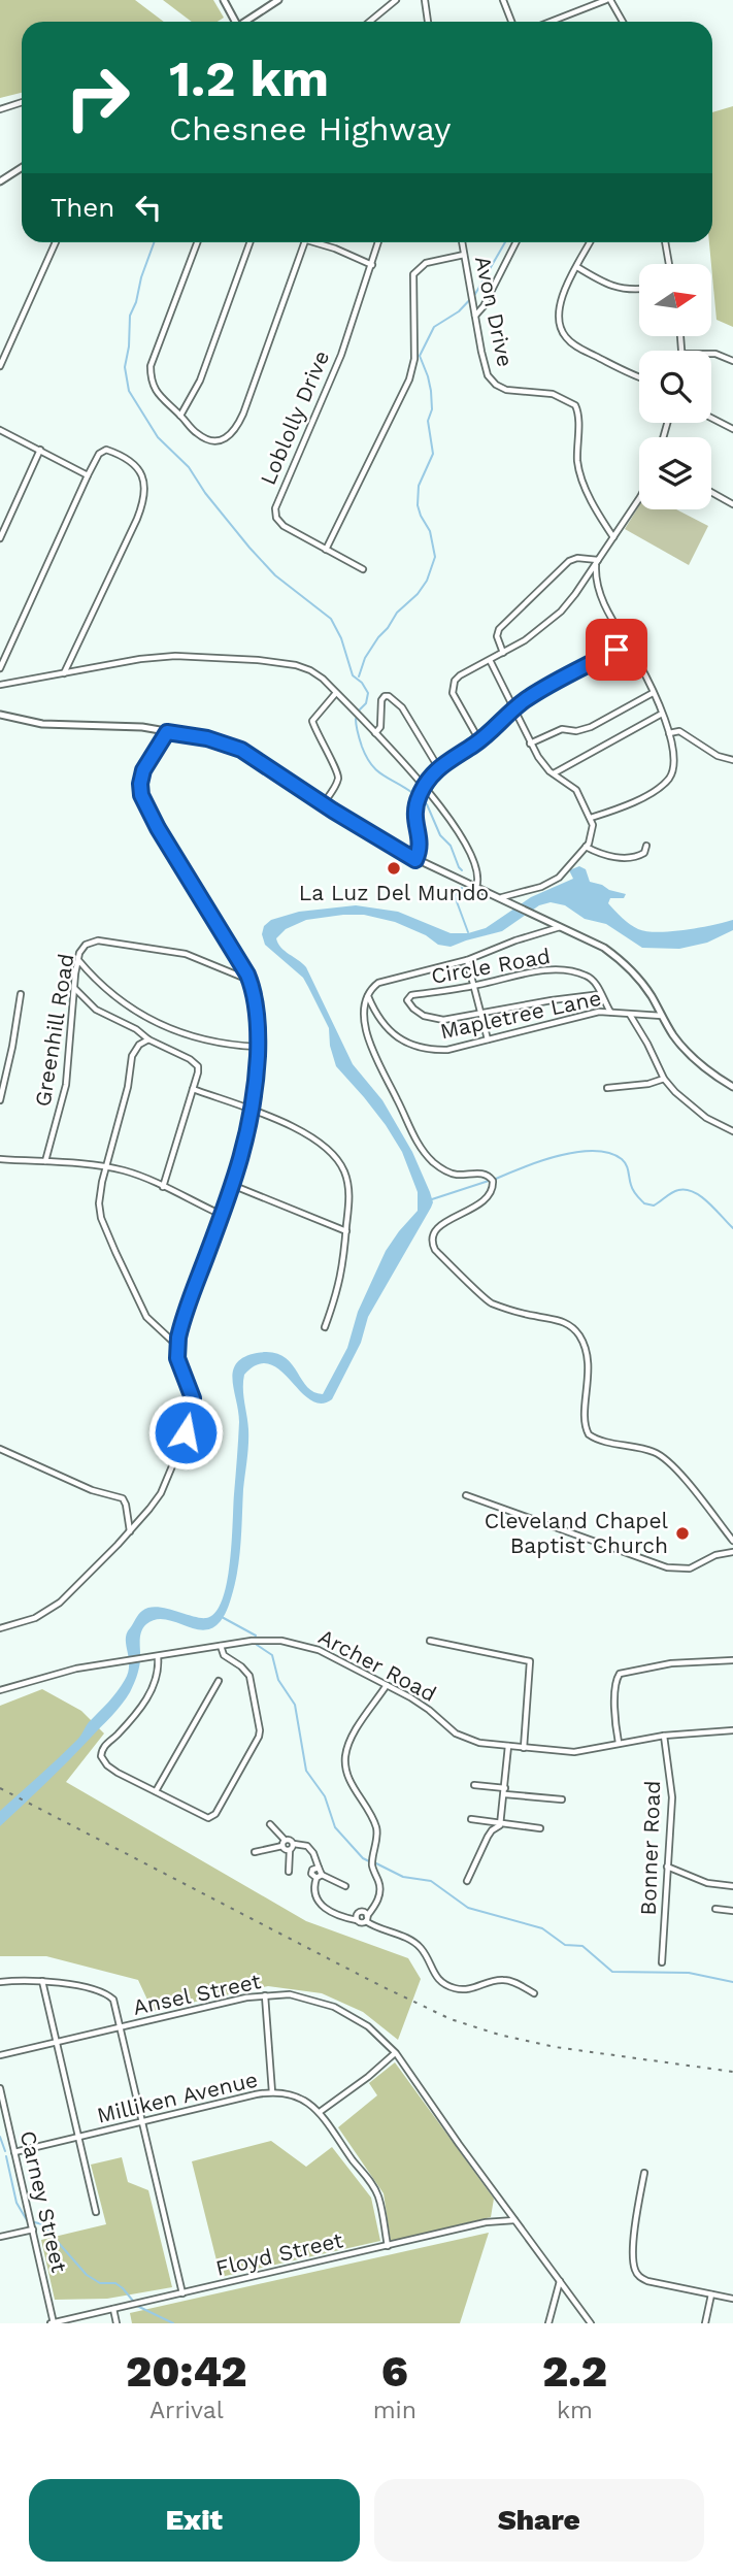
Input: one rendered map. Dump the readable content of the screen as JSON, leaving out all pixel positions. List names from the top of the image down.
{
  "streets": {
    "street": [
      "Avon Drive",
      "Loblolly Drive",
      "Circle Road",
      "Mapletree Lane",
      "Greenhill Road",
      "Archer Road",
      "Bonner Road",
      "Ansel Street",
      "Milliken Avenue",
      "Carney Street",
      "Floyd Street"
    ]
  },
  "crossings": [
    ["Circle Road", "Mapletree Lane"],
    ["Archer Road", "Bonner Road"],
    ["Ansel Street", "Floyd Street"],
    ["Milliken Avenue", "Carney Street"],
    ["Milliken Avenue", "Floyd Street"],
    ["Carney Street", "Floyd Street"]
  ],
  "places": ["La Luz Del Mundo", "Cleveland Chapel Baptist Church"],
  "north": "right",
  "page": {
    "turn": ["1.2 km", "Chesnee Highway"],
    "then": "Then",
    "eta": [
      "20:42",
      "Arrival",
      "6",
      "min",
      "2.2",
      "km"
    ],
    "buttons": ["Exit", "Share"]
  }
}
